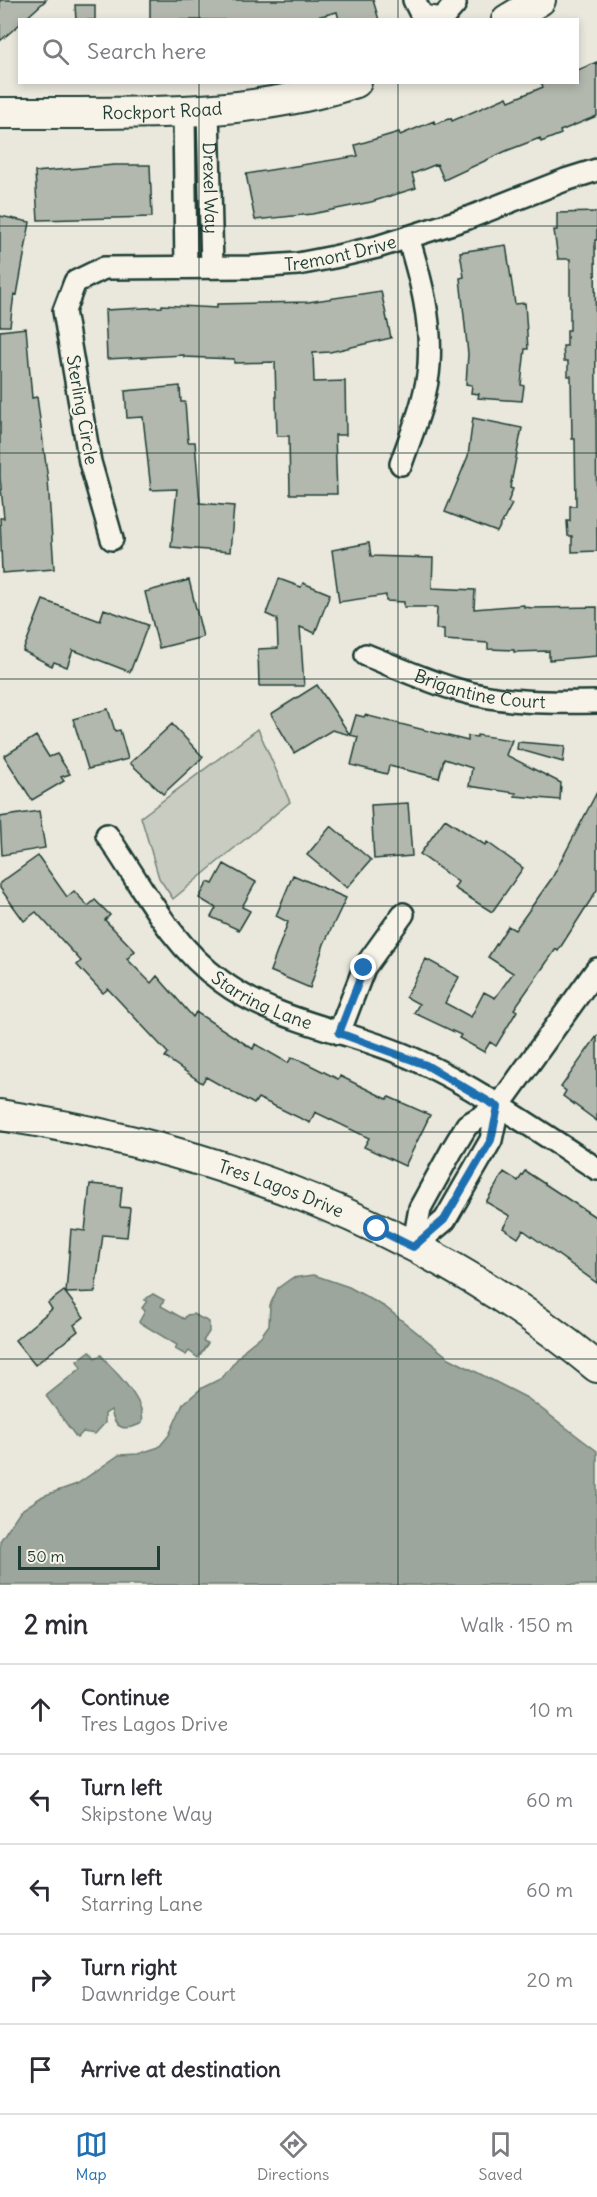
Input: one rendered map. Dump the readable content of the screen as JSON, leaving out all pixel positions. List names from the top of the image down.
{
  "streets": {
    "street": [
      "Rockport Road",
      "Drexel Way",
      "Tremont Drive",
      "Sterling Circle",
      "Brigantine Court",
      "Starring Lane",
      "Tres Lagos Drive"
    ]
  },
  "crossings": [
    ["Rockport Road", "Drexel Way"],
    ["Drexel Way", "Tremont Drive"],
    ["Tremont Drive", "Sterling Circle"]
  ],
  "scale_bar": "50 m",
  "page": {
    "search": "Search here",
    "scale": "50 m",
    "heading": ["2 min", "Walk · 150 m"],
    "list": [
      ["Continue", "Tres Lagos Drive", "10 m"],
      ["Turn left", "Skipstone Way", "60 m"],
      ["Turn left", "Starring Lane", "60 m"],
      ["Turn right", "Dawnridge Court", "20 m"],
      "Arrive at destination"
    ],
    "nav": ["Map", "Directions", "Saved"]
  }
}
